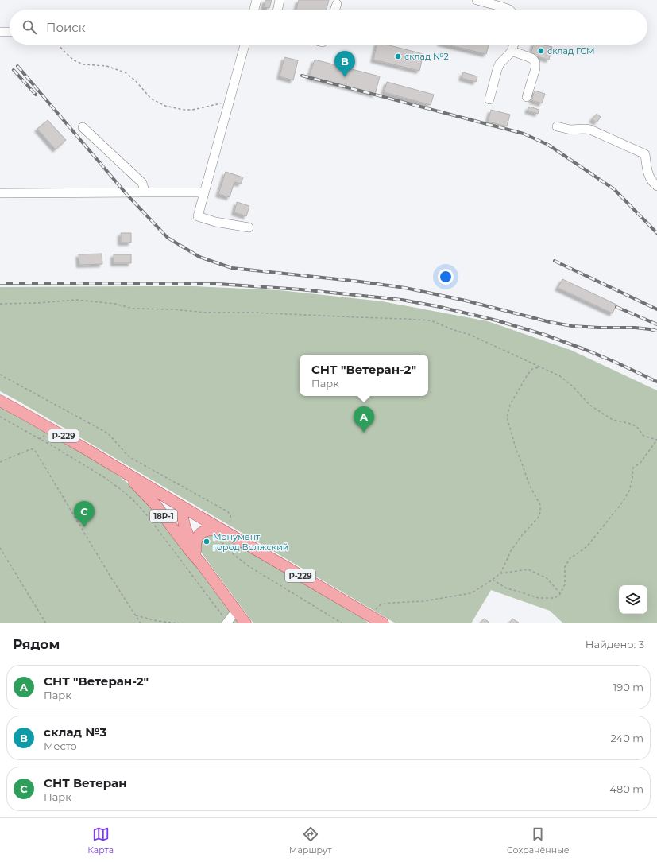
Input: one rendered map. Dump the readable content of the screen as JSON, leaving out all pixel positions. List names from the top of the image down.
{
  "streets": {
    "main road": ["Р-229", "18Р-1"]
  },
  "crossings": [
    ["Р-229", "18Р-1"]
  ],
  "places": ["склад ГСМ", "склад №2", "Монумент город Волжский"],
  "page": {
    "search": "Поиск",
    "pins": ["B", "A", "C"],
    "popup": ["СНТ \"Ветеран-2\"", "Парк"],
    "heading": ["Рядом", "Найдено: 3"],
    "list": [
      {
        "mark": "A",
        "name": "СНТ \"Ветеран-2\"",
        "note": "Парк",
        "value": "190 m"
      },
      {
        "mark": "B",
        "name": "склад №3",
        "note": "Место",
        "value": "240 m"
      },
      {
        "mark": "C",
        "name": "СНТ Ветеран",
        "note": "Парк",
        "value": "480 m"
      }
    ],
    "nav": ["Карта", "Маршрут", "Сохранённые"]
  }
}
